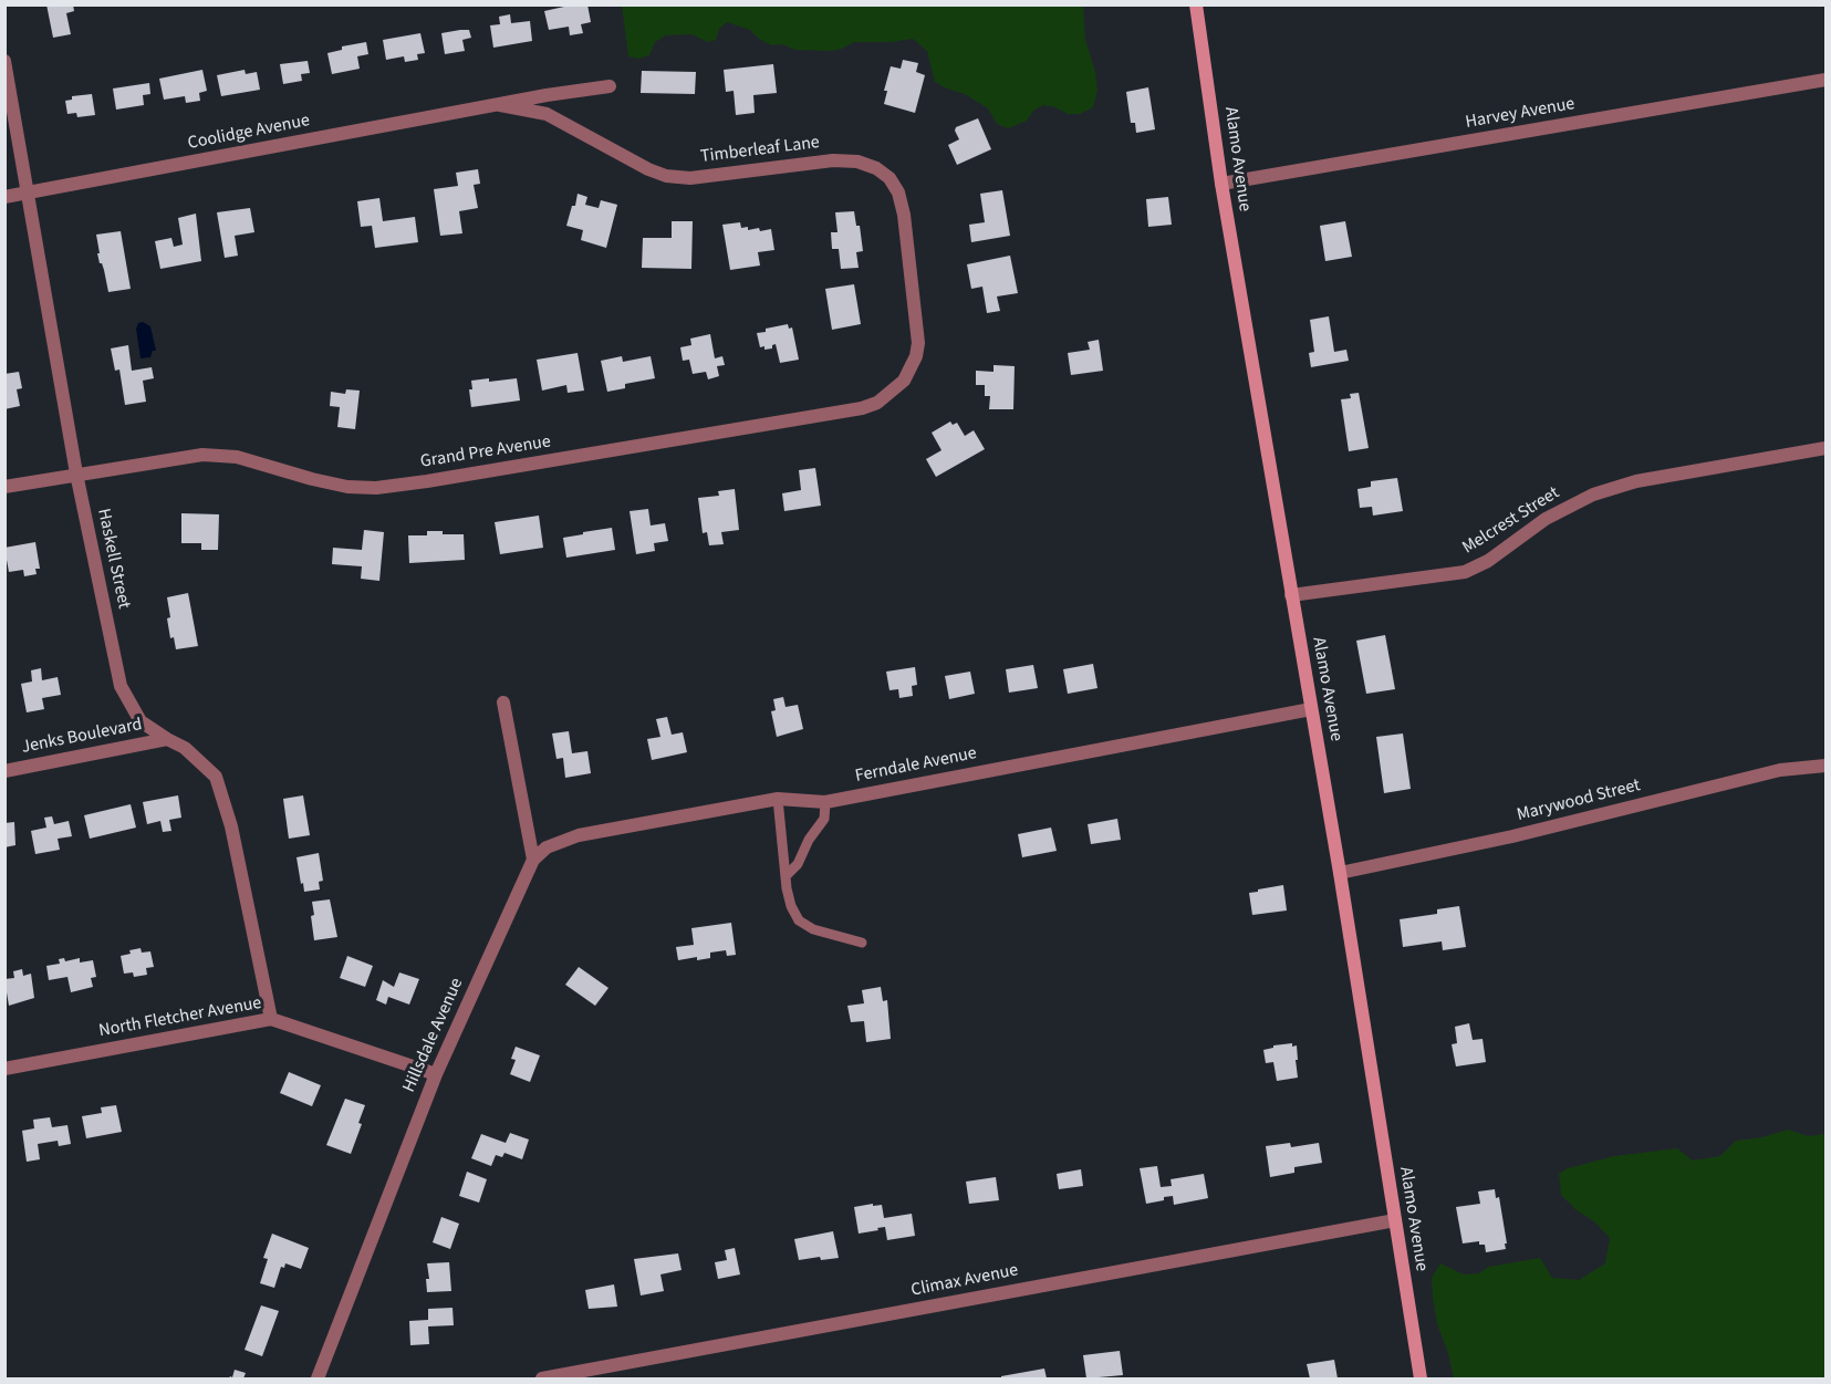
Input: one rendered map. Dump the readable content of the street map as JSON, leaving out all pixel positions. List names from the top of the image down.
{
  "streets": {
    "street": [
      "Harvey Avenue",
      "Coolidge Avenue",
      "Timberleaf Lane",
      "Alamo Avenue",
      "Grand Pre Avenue",
      "Melcrest Street",
      "Haskell Street",
      "Jenks Boulevard",
      "Ferndale Avenue",
      "Marywood Street",
      "North Fletcher Avenue",
      "Hillsdale Avenue",
      "Climax Avenue"
    ]
  },
  "crossings": [
    ["Harvey Avenue", "Alamo Avenue"],
    ["Coolidge Avenue", "Timberleaf Lane"],
    ["Coolidge Avenue", "Haskell Street"],
    ["Timberleaf Lane", "Grand Pre Avenue"],
    ["Alamo Avenue", "Melcrest Street"],
    ["Alamo Avenue", "Ferndale Avenue"],
    ["Alamo Avenue", "Marywood Street"],
    ["Alamo Avenue", "Climax Avenue"],
    ["Grand Pre Avenue", "Haskell Street"],
    ["Haskell Street", "Jenks Boulevard"],
    ["Haskell Street", "North Fletcher Avenue"],
    ["Ferndale Avenue", "Hillsdale Avenue"],
    ["North Fletcher Avenue", "Hillsdale Avenue"]
  ]
}
